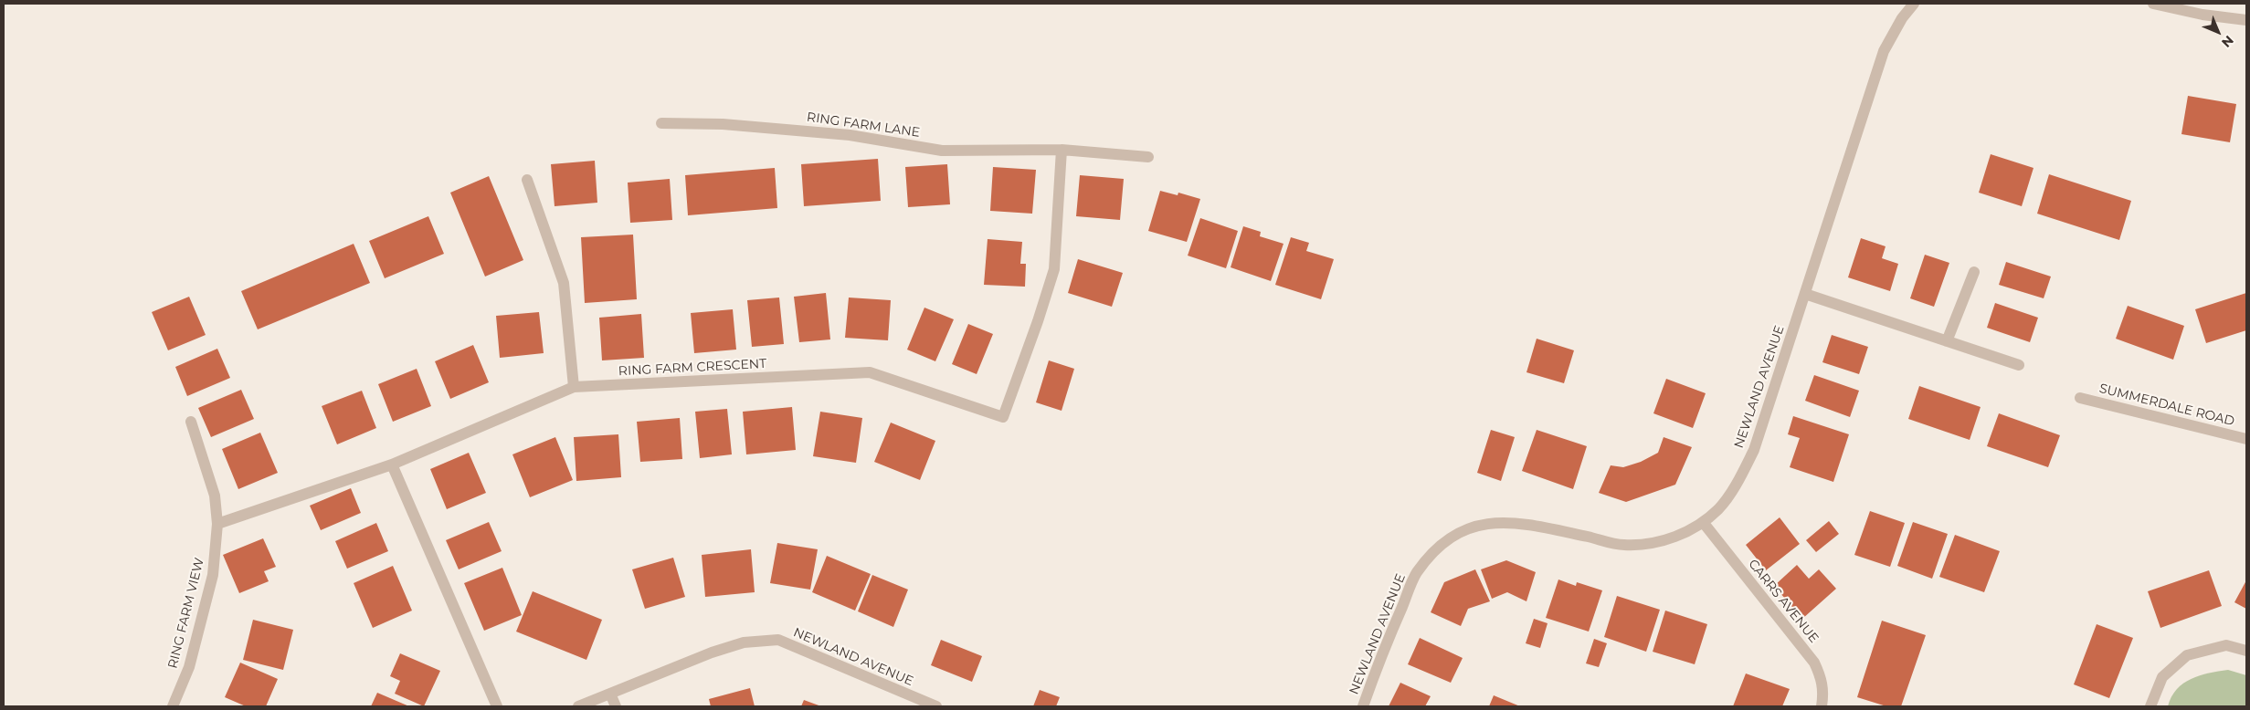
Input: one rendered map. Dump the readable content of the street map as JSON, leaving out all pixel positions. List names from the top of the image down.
{
  "streets": {
    "street": [
      "RING FARM LANE",
      "RING FARM CRESCENT",
      "NEWLAND AVENUE",
      "SUMMERDALE ROAD",
      "CARRS AVENUE",
      "RING FARM VIEW"
    ]
  },
  "crossings": [
    ["RING FARM LANE", "RING FARM CRESCENT"],
    ["NEWLAND AVENUE", "CARRS AVENUE"]
  ],
  "north": "bottom right"
}
